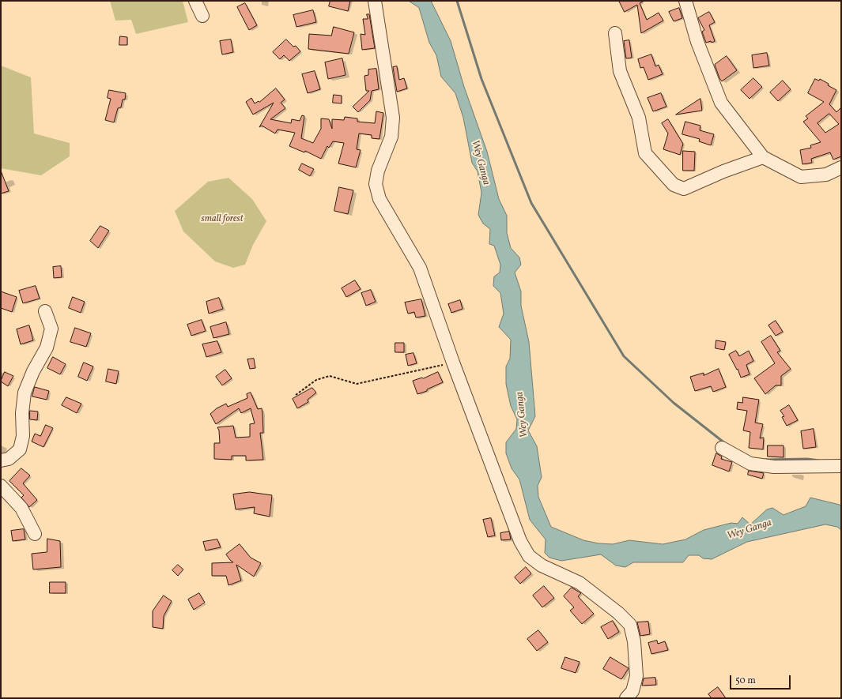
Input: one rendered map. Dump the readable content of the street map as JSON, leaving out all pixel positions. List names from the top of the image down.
{
  "water": ["Wey Ganga"],
  "parks": ["small forest"],
  "scale_bar": "50 m"
}
